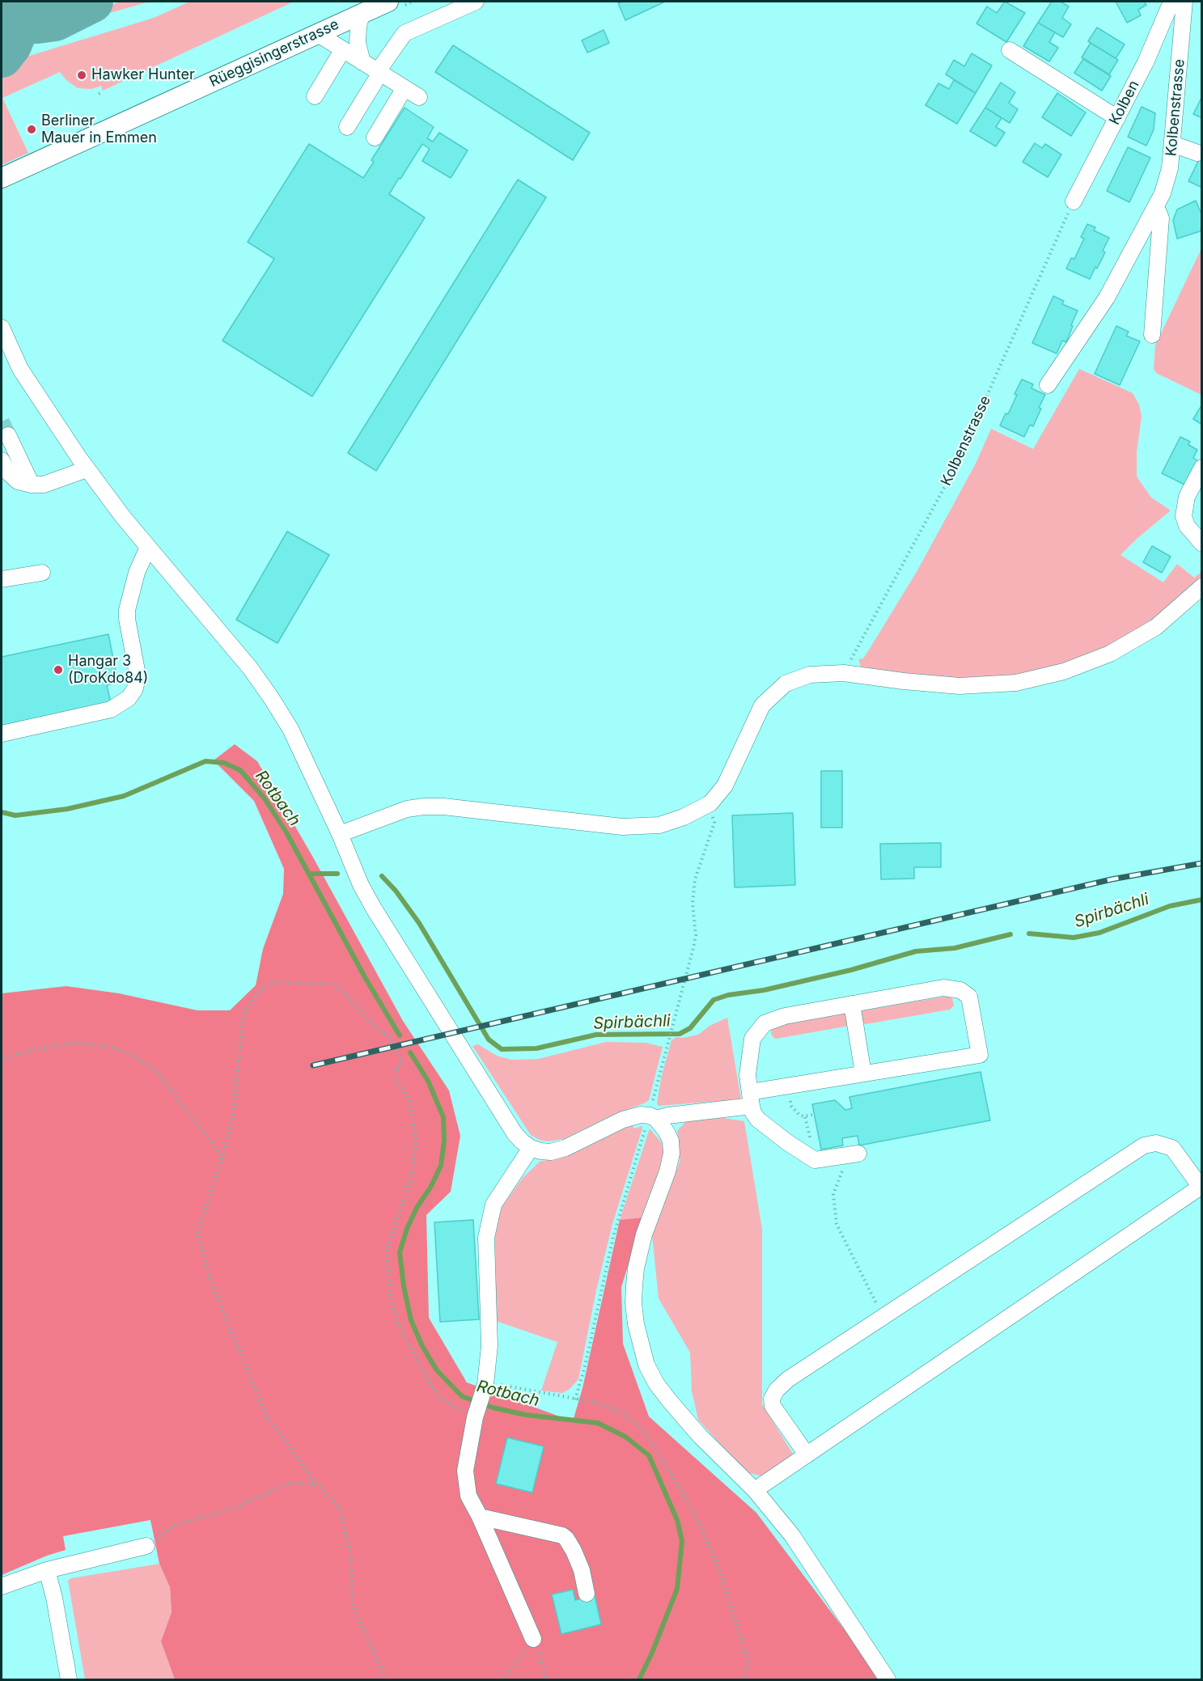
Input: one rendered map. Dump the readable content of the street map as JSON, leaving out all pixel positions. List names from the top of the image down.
{
  "streets": {
    "main road": ["Rüeggisingerstrasse"],
    "street": ["Kolben", "Kolbenstrasse"]
  },
  "crossings": [
    ["Kolben", "Kolbenstrasse"]
  ],
  "water": ["Rotbach", "Spirbächli"],
  "places": ["Hawker Hunter", "Berliner Mauer in Emmen", "Hangar 3 (DroKdo84)"]
}
